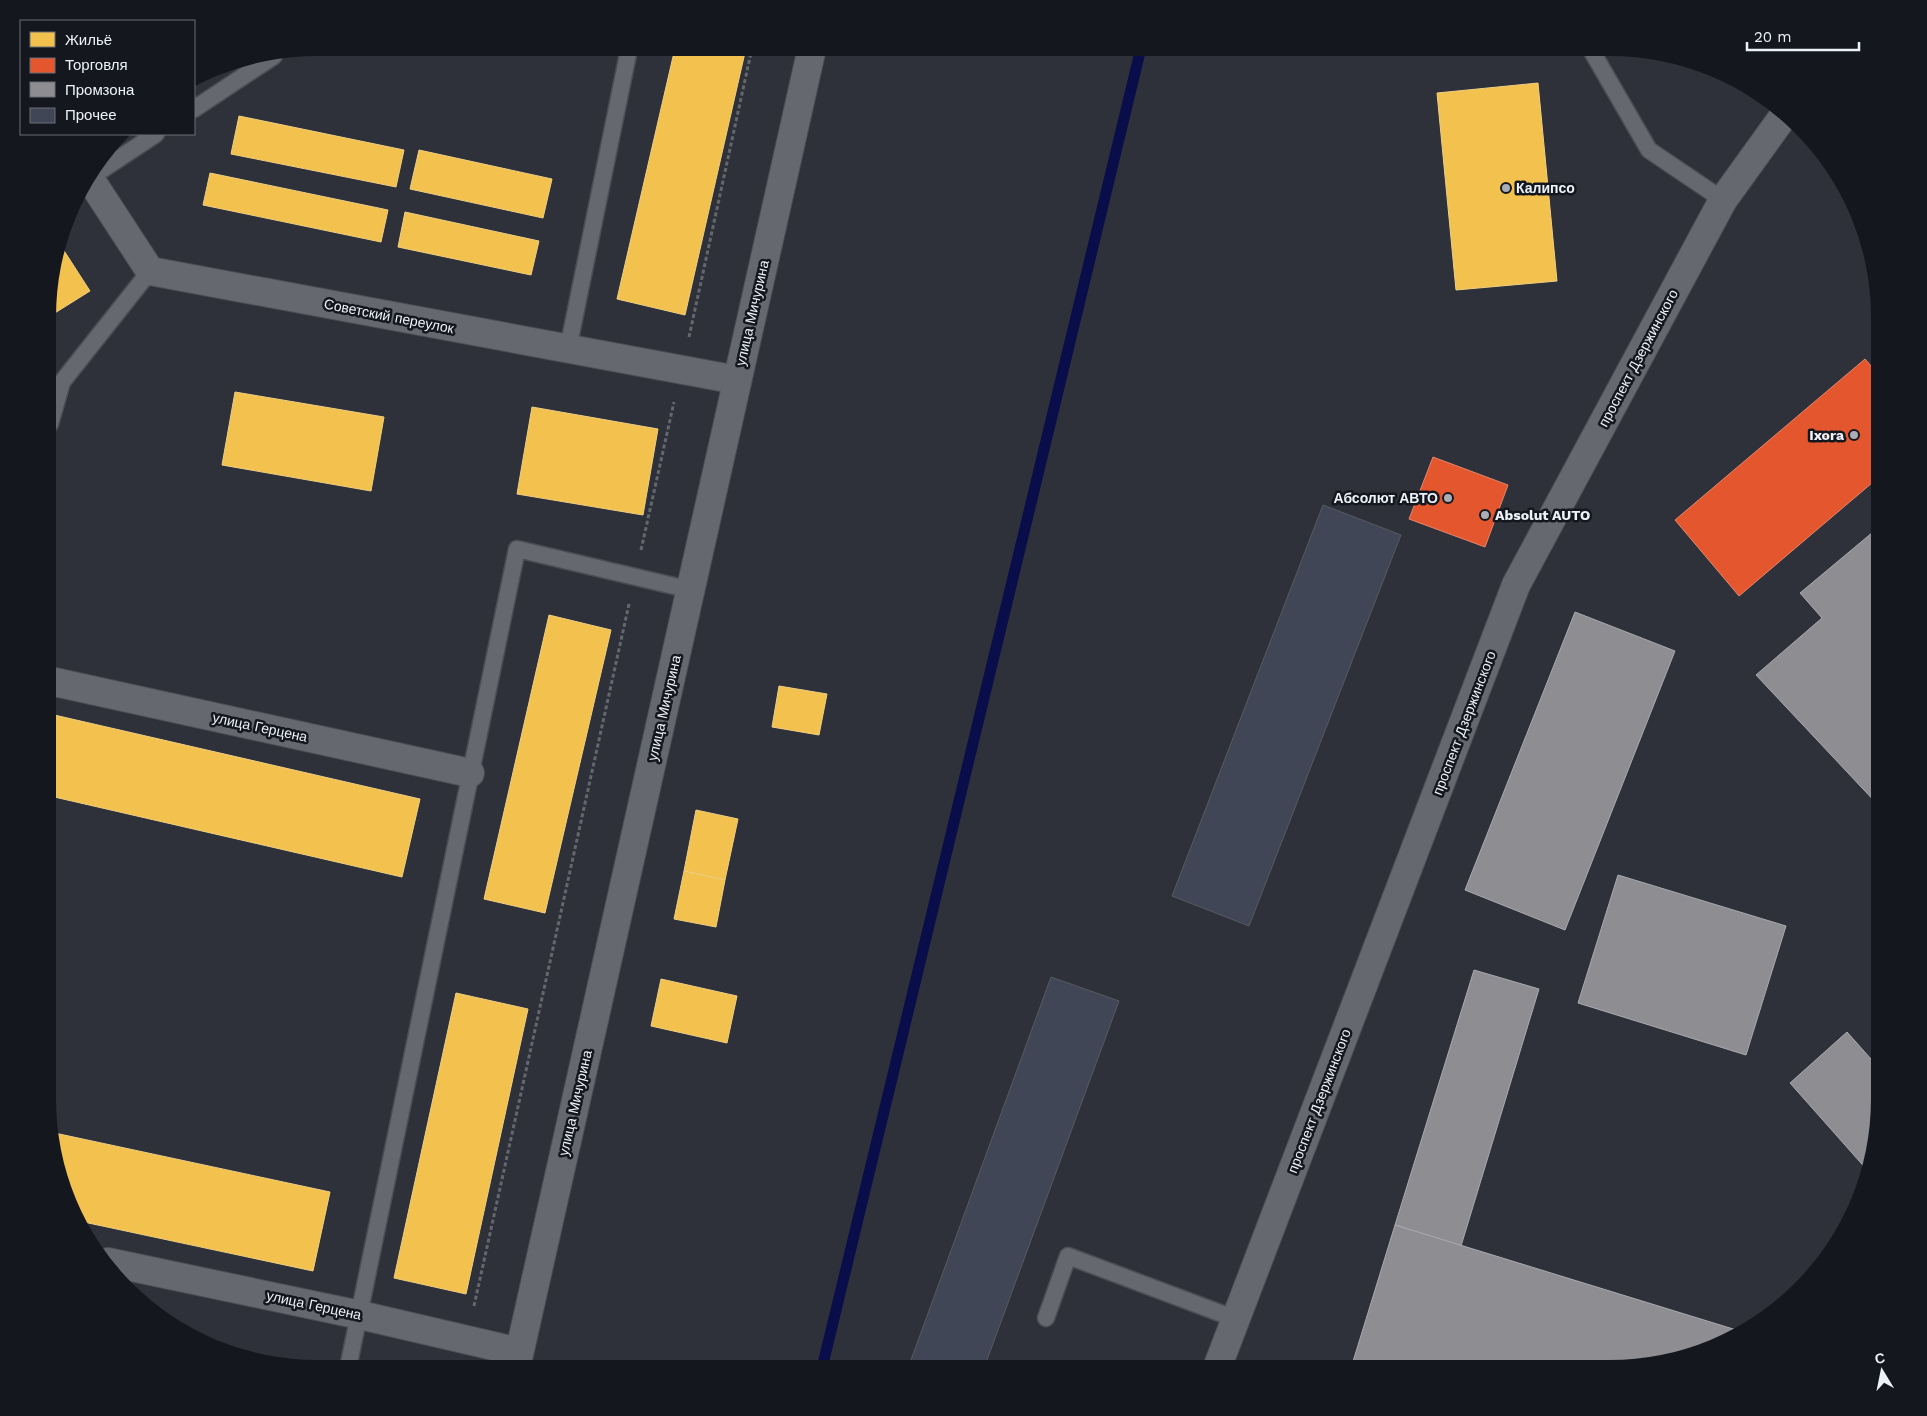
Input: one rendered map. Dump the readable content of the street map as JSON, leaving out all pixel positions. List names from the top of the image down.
{
  "streets": {
    "street": [
      "улица Мичурина",
      "Советский переулок",
      "проспект Дзержинского",
      "улица Герцена"
    ]
  },
  "crossings": [
    ["улица Мичурина", "Советский переулок"],
    ["улица Мичурина", "улица Герцена"]
  ],
  "places": [
    "Калипсо",
    "Ixora",
    "Абсолют АВТО",
    "Absolut AUTO"
  ],
  "legend": [
    "Жильё",
    "Торговля",
    "Промзона",
    "Прочее"
  ],
  "scale_bar": "20 m",
  "north": "top"
}
